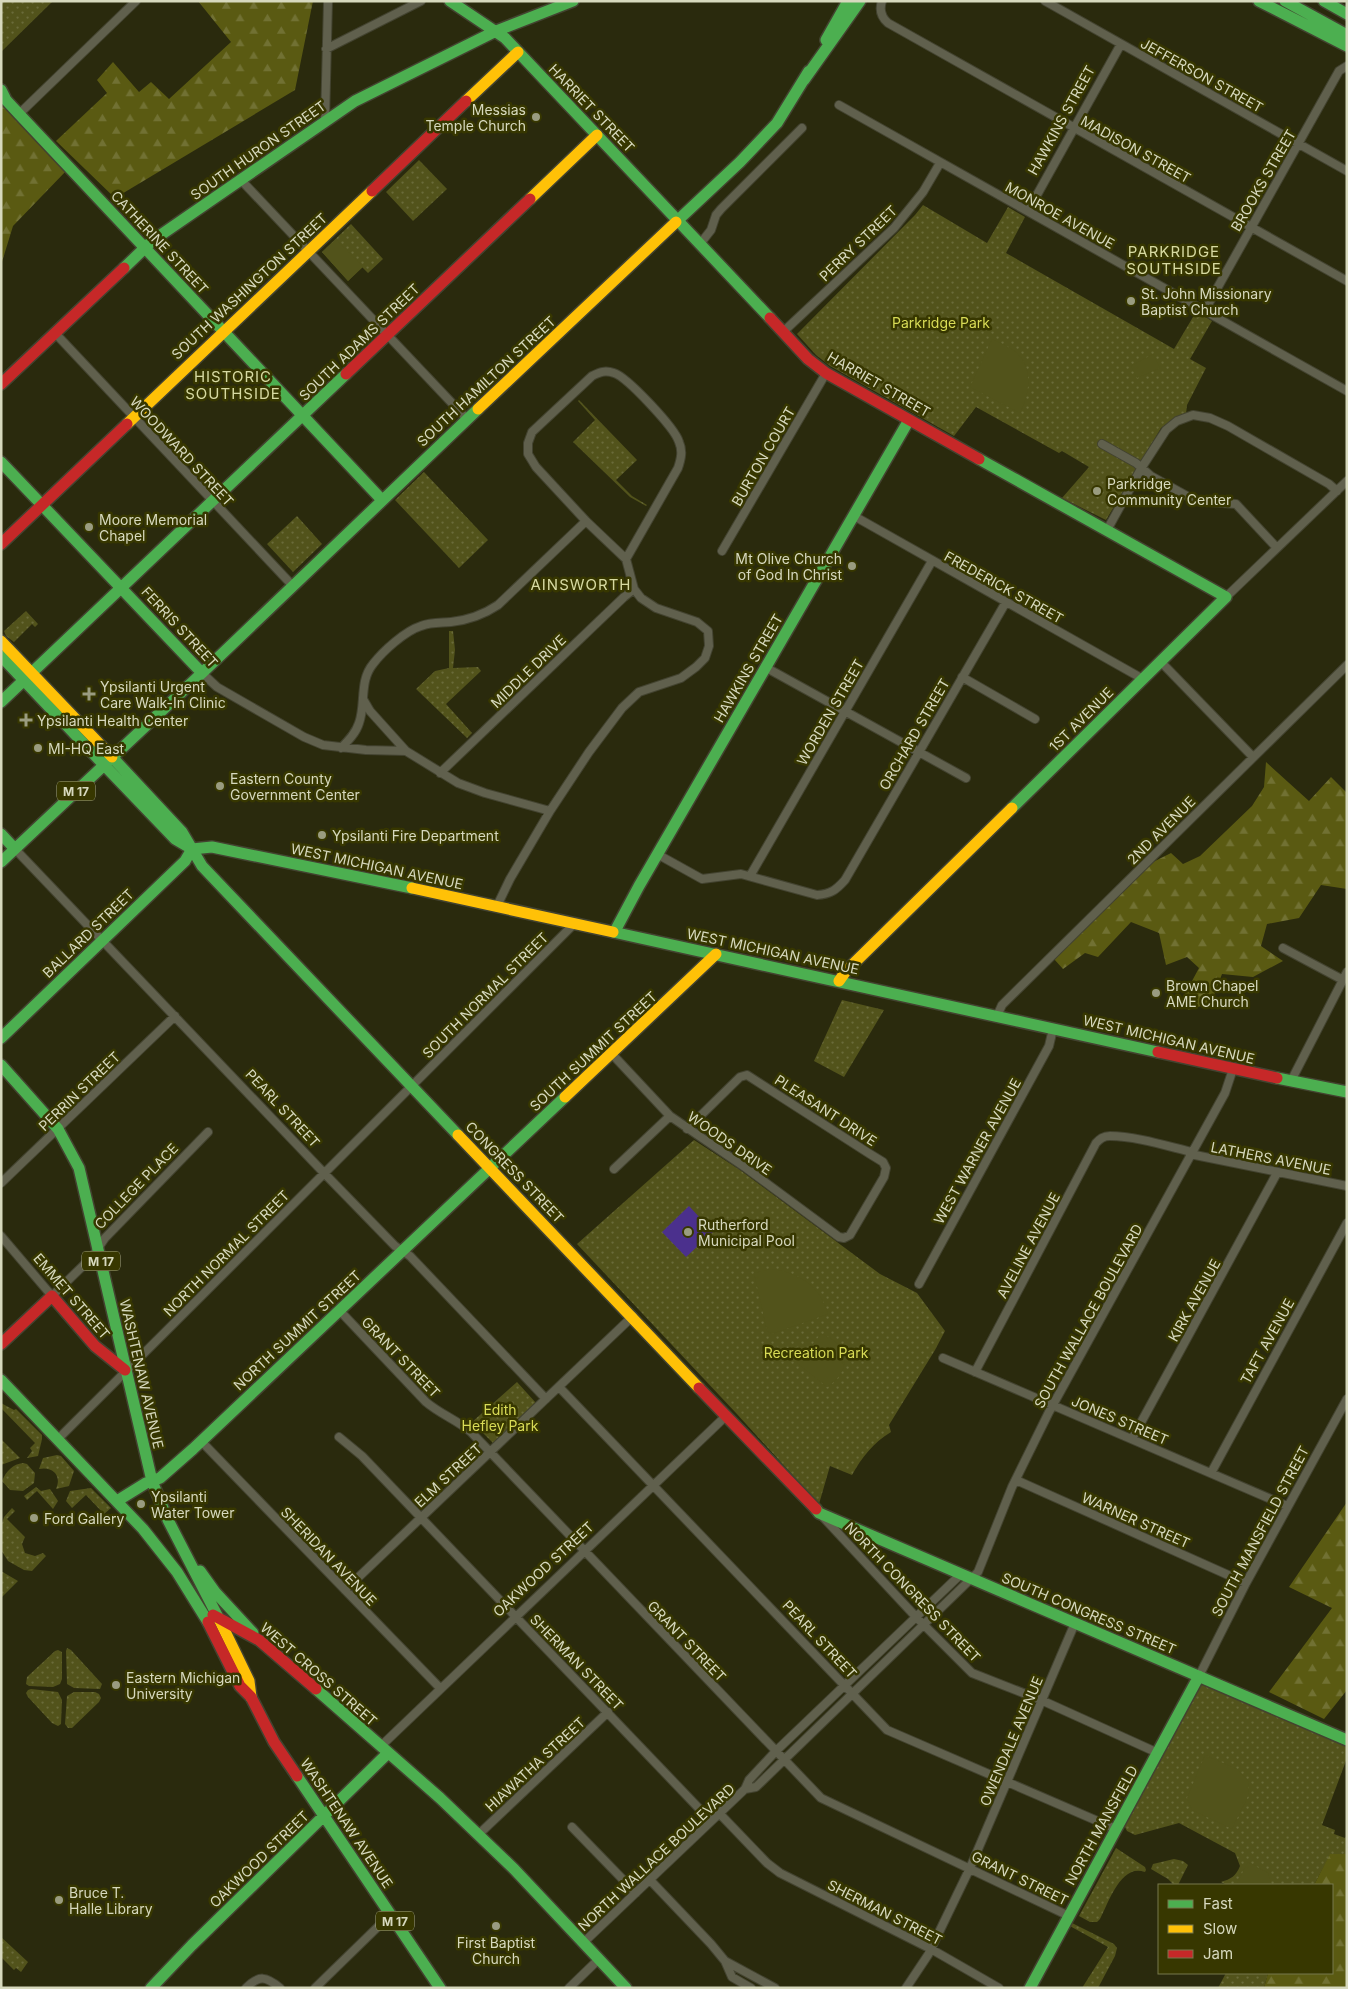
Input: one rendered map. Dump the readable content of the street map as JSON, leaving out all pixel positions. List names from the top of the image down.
{
  "streets": {
    "main road": [
      "HARRIET STREET",
      "HAWKINS STREET",
      "SOUTH HURON STREET",
      "CATHERINE STREET",
      "SOUTH WASHINGTON STREET",
      "SOUTH ADAMS STREET",
      "SOUTH HAMILTON STREET",
      "FERRIS STREET",
      "1ST AVENUE",
      "M 17",
      "WEST MICHIGAN AVENUE",
      "BALLARD STREET",
      "SOUTH SUMMIT STREET",
      "PEARL STREET",
      "CONGRESS STREET",
      "COLLEGE PLACE",
      "EMMET STREET",
      "NORTH SUMMIT STREET",
      "WASHTENAW AVENUE",
      "OAKWOOD STREET",
      "SOUTH CONGRESS STREET",
      "WEST CROSS STREET",
      "NORTH MANSFIELD"
    ],
    "street": [
      "JEFFERSON STREET",
      "MADISON STREET",
      "BROOKS STREET",
      "MONROE AVENUE",
      "PERRY STREET",
      "WOODWARD STREET",
      "BURTON COURT",
      "FREDERICK STREET",
      "MIDDLE DRIVE",
      "WORDEN STREET",
      "ORCHARD STREET",
      "2ND AVENUE",
      "SOUTH NORMAL STREET",
      "PERRIN STREET",
      "PLEASANT DRIVE",
      "WOODS DRIVE",
      "WEST WARNER AVENUE",
      "LATHERS AVENUE",
      "AVELINE AVENUE",
      "NORTH NORMAL STREET",
      "KIRK AVENUE",
      "SOUTH WALLACE BOULEVARD",
      "TAFT AVENUE",
      "GRANT STREET",
      "JONES STREET",
      "ELM STREET",
      "WARNER STREET",
      "SOUTH MANSFIELD STREET",
      "SHERIDAN AVENUE",
      "NORTH CONGRESS STREET",
      "SHERMAN STREET",
      "OWENDALE AVENUE",
      "HIAWATHA STREET",
      "NORTH WALLACE BOULEVARD"
    ]
  },
  "crossings": [
    ["JEFFERSON STREET", "HAWKINS STREET"],
    ["JEFFERSON STREET", "BROOKS STREET"],
    ["HARRIET STREET", "HAWKINS STREET"],
    ["HARRIET STREET", "SOUTH HURON STREET"],
    ["HARRIET STREET", "PERRY STREET"],
    ["HARRIET STREET", "SOUTH WASHINGTON STREET"],
    ["HARRIET STREET", "SOUTH ADAMS STREET"],
    ["HARRIET STREET", "SOUTH HAMILTON STREET"],
    ["HARRIET STREET", "BURTON COURT"],
    ["HARRIET STREET", "1ST AVENUE"],
    ["HAWKINS STREET", "MADISON STREET"],
    ["HAWKINS STREET", "MONROE AVENUE"],
    ["HAWKINS STREET", "FREDERICK STREET"],
    ["HAWKINS STREET", "WEST MICHIGAN AVENUE"],
    ["MADISON STREET", "BROOKS STREET"],
    ["SOUTH HURON STREET", "CATHERINE STREET"],
    ["SOUTH HURON STREET", "WOODWARD STREET"],
    ["BROOKS STREET", "MONROE AVENUE"],
    ["MONROE AVENUE", "PERRY STREET"],
    ["CATHERINE STREET", "SOUTH WASHINGTON STREET"],
    ["CATHERINE STREET", "SOUTH ADAMS STREET"],
    ["CATHERINE STREET", "SOUTH HAMILTON STREET"],
    ["SOUTH WASHINGTON STREET", "WOODWARD STREET"],
    ["SOUTH WASHINGTON STREET", "FERRIS STREET"],
    ["SOUTH ADAMS STREET", "WOODWARD STREET"],
    ["SOUTH ADAMS STREET", "FERRIS STREET"],
    ["SOUTH HAMILTON STREET", "WOODWARD STREET"],
    ["SOUTH HAMILTON STREET", "FERRIS STREET"],
    ["SOUTH HAMILTON STREET", "M 17"],
    ["FREDERICK STREET", "WORDEN STREET"],
    ["FREDERICK STREET", "1ST AVENUE"],
    ["FREDERICK STREET", "ORCHARD STREET"],
    ["FERRIS STREET", "MIDDLE DRIVE"],
    ["WORDEN STREET", "ORCHARD STREET"],
    ["1ST AVENUE", "WEST MICHIGAN AVENUE"],
    ["M 17", "PEARL STREET"],
    ["M 17", "NORTH NORMAL STREET"],
    ["M 17", "NORTH SUMMIT STREET"],
    ["M 17", "WASHTENAW AVENUE"],
    ["M 17", "WEST CROSS STREET"],
    ["2ND AVENUE", "WEST MICHIGAN AVENUE"],
    ["WEST MICHIGAN AVENUE", "BALLARD STREET"],
    ["WEST MICHIGAN AVENUE", "SOUTH NORMAL STREET"],
    ["WEST MICHIGAN AVENUE", "SOUTH SUMMIT STREET"],
    ["WEST MICHIGAN AVENUE", "WEST WARNER AVENUE"],
    ["WEST MICHIGAN AVENUE", "CONGRESS STREET"],
    ["WEST MICHIGAN AVENUE", "SOUTH WALLACE BOULEVARD"],
    ["BALLARD STREET", "PEARL STREET"],
    ["BALLARD STREET", "CONGRESS STREET"],
    ["SOUTH NORMAL STREET", "CONGRESS STREET"],
    ["SOUTH NORMAL STREET", "NORTH NORMAL STREET"],
    ["SOUTH SUMMIT STREET", "WOODS DRIVE"],
    ["SOUTH SUMMIT STREET", "CONGRESS STREET"],
    ["SOUTH SUMMIT STREET", "NORTH SUMMIT STREET"],
    ["PERRIN STREET", "PEARL STREET"],
    ["PERRIN STREET", "WASHTENAW AVENUE"],
    ["PEARL STREET", "NORTH NORMAL STREET"],
    ["PEARL STREET", "NORTH SUMMIT STREET"],
    ["PEARL STREET", "ELM STREET"],
    ["PEARL STREET", "OAKWOOD STREET"],
    ["PEARL STREET", "OWENDALE AVENUE"],
    ["PEARL STREET", "NORTH MANSFIELD"],
    ["PEARL STREET", "NORTH WALLACE BOULEVARD"],
    ["PLEASANT DRIVE", "WOODS DRIVE"],
    ["LATHERS AVENUE", "AVELINE AVENUE"],
    ["LATHERS AVENUE", "KIRK AVENUE"],
    ["LATHERS AVENUE", "SOUTH WALLACE BOULEVARD"],
    ["CONGRESS STREET", "NORTH NORMAL STREET"],
    ["CONGRESS STREET", "NORTH SUMMIT STREET"],
    ["CONGRESS STREET", "ELM STREET"],
    ["CONGRESS STREET", "OAKWOOD STREET"],
    ["CONGRESS STREET", "NORTH CONGRESS STREET"],
    ["CONGRESS STREET", "SOUTH CONGRESS STREET"],
    ["COLLEGE PLACE", "EMMET STREET"],
    ["COLLEGE PLACE", "WASHTENAW AVENUE"],
    ["AVELINE AVENUE", "JONES STREET"],
    ["NORTH NORMAL STREET", "EMMET STREET"],
    ["NORTH NORMAL STREET", "WASHTENAW AVENUE"],
    ["EMMET STREET", "WASHTENAW AVENUE"],
    ["KIRK AVENUE", "JONES STREET"],
    ["SOUTH WALLACE BOULEVARD", "JONES STREET"],
    ["SOUTH WALLACE BOULEVARD", "WARNER STREET"],
    ["SOUTH WALLACE BOULEVARD", "SOUTH CONGRESS STREET"],
    ["SOUTH WALLACE BOULEVARD", "NORTH WALLACE BOULEVARD"],
    ["NORTH SUMMIT STREET", "GRANT STREET"],
    ["NORTH SUMMIT STREET", "WASHTENAW AVENUE"],
    ["NORTH SUMMIT STREET", "SHERIDAN AVENUE"],
    ["TAFT AVENUE", "JONES STREET"],
    ["GRANT STREET", "ELM STREET"],
    ["GRANT STREET", "OAKWOOD STREET"],
    ["GRANT STREET", "OWENDALE AVENUE"],
    ["GRANT STREET", "NORTH MANSFIELD"],
    ["GRANT STREET", "NORTH WALLACE BOULEVARD"],
    ["WASHTENAW AVENUE", "OAKWOOD STREET"],
    ["WASHTENAW AVENUE", "WEST CROSS STREET"],
    ["JONES STREET", "SOUTH MANSFIELD STREET"],
    ["ELM STREET", "SHERIDAN AVENUE"],
    ["ELM STREET", "SHERMAN STREET"],
    ["WARNER STREET", "SOUTH MANSFIELD STREET"],
    ["SOUTH MANSFIELD STREET", "SOUTH CONGRESS STREET"],
    ["SOUTH MANSFIELD STREET", "NORTH MANSFIELD"],
    ["SHERIDAN AVENUE", "OAKWOOD STREET"],
    ["OAKWOOD STREET", "SHERMAN STREET"],
    ["OAKWOOD STREET", "WEST CROSS STREET"],
    ["NORTH CONGRESS STREET", "SOUTH CONGRESS STREET"],
    ["NORTH CONGRESS STREET", "OWENDALE AVENUE"],
    ["NORTH CONGRESS STREET", "NORTH MANSFIELD"],
    ["NORTH CONGRESS STREET", "NORTH WALLACE BOULEVARD"],
    ["SOUTH CONGRESS STREET", "OWENDALE AVENUE"],
    ["SOUTH CONGRESS STREET", "NORTH MANSFIELD"],
    ["SOUTH CONGRESS STREET", "NORTH WALLACE BOULEVARD"],
    ["SHERMAN STREET", "OWENDALE AVENUE"],
    ["SHERMAN STREET", "HIAWATHA STREET"],
    ["SHERMAN STREET", "NORTH WALLACE BOULEVARD"],
    ["WEST CROSS STREET", "HIAWATHA STREET"],
    ["WEST CROSS STREET", "NORTH WALLACE BOULEVARD"]
  ],
  "districts": ["PARKRIDGE SOUTHSIDE", "HISTORIC SOUTHSIDE", "AINSWORTH"],
  "parks": ["Parkridge Park", "Recreation Park", "Edith Hefley Park"],
  "places": {
    "other": [
      "Messias Temple Church",
      "St. John Missionary Baptist Church",
      "Parkridge Community Center",
      "Moore Memorial Chapel",
      "Mt Olive Church of God In Christ",
      "MI-HQ East",
      "Eastern County Government Center",
      "Ypsilanti Fire Department",
      "Brown Chapel AME Church",
      "Rutherford Municipal Pool",
      "Ypsilanti Water Tower",
      "Ford Gallery",
      "Eastern Michigan University",
      "Bruce T. Halle Library",
      "First Baptist Church"
    ],
    "health": ["Ypsilanti Urgent Care Walk-In Clinic", "Ypsilanti Health Center"]
  },
  "legend": ["Fast", "Slow", "Jam"]
}
